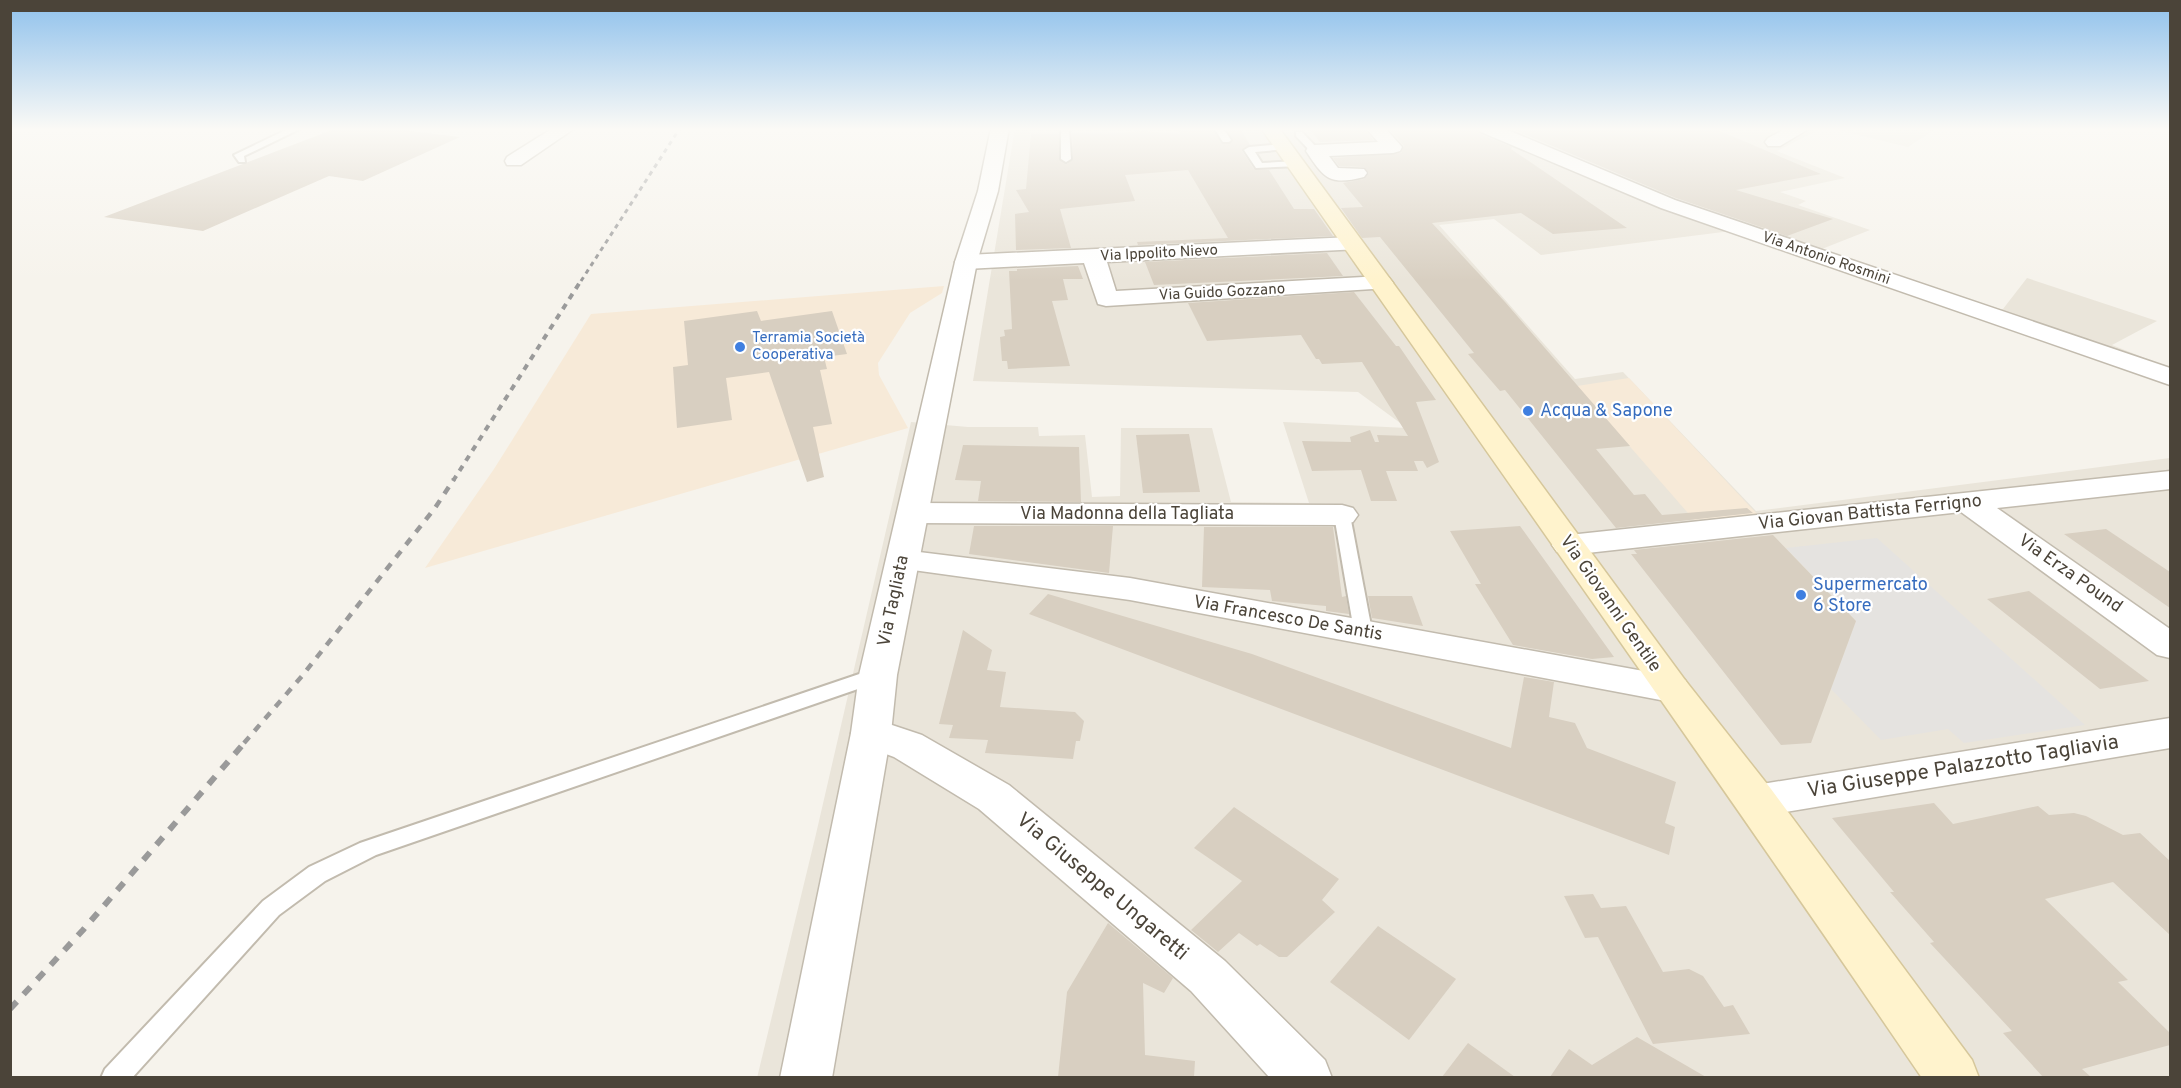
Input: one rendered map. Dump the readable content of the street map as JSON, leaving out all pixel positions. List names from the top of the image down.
{
  "streets": {
    "main road": ["Via Giovanni Gentile"],
    "street": [
      "Via Ippolito Nievo",
      "Via Antonio Rosmini",
      "Via Guido Gozzano",
      "Via Giovan Battista Ferrigno",
      "Via Madonna della Tagliata",
      "Via Erza Pound",
      "Via Tagliata",
      "Via Francesco De Santis",
      "Via Giuseppe Palazzotto Tagliavia",
      "Via Giuseppe Ungaretti"
    ]
  },
  "crossings": [
    ["Via Ippolito Nievo", "Via Guido Gozzano"],
    ["Via Ippolito Nievo", "Via Tagliata"],
    ["Via Ippolito Nievo", "Via Giovanni Gentile"],
    ["Via Guido Gozzano", "Via Giovanni Gentile"],
    ["Via Giovan Battista Ferrigno", "Via Erza Pound"],
    ["Via Giovan Battista Ferrigno", "Via Giovanni Gentile"],
    ["Via Madonna della Tagliata", "Via Tagliata"],
    ["Via Tagliata", "Via Francesco De Santis"],
    ["Via Tagliata", "Via Giuseppe Ungaretti"],
    ["Via Giovanni Gentile", "Via Francesco De Santis"],
    ["Via Giovanni Gentile", "Via Giuseppe Palazzotto Tagliavia"]
  ],
  "places": ["Terramia Società Cooperativa", "Acqua & Sapone", "Supermercato 6 Store"]
}
